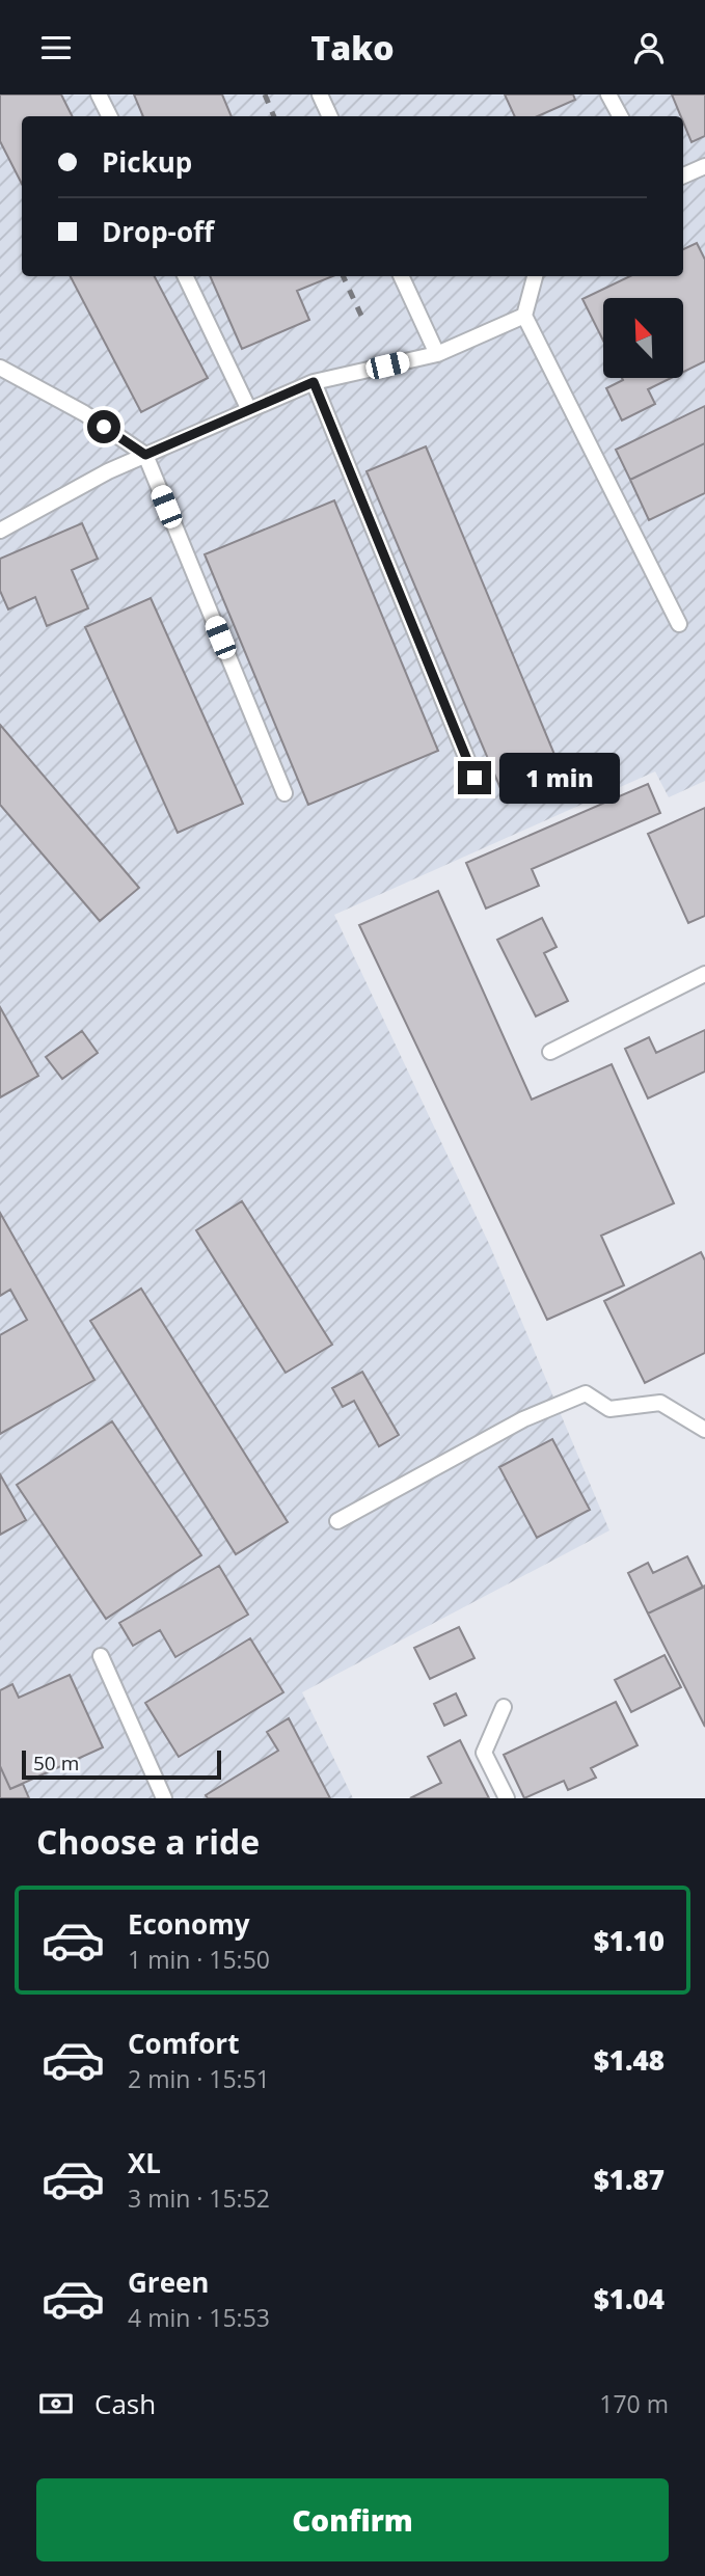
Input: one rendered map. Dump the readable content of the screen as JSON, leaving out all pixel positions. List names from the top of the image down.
{
  "scale_bar": "50 m",
  "north": "top left",
  "page": {
    "header": "Tako",
    "banner": ["Pickup", "Drop-off"],
    "bubble": "1 min",
    "scale": "50 m",
    "heading": "Choose a ride",
    "list": [
      {
        "name": "Economy",
        "note": "1 min · 15:50",
        "value": "$1.10"
      },
      {
        "name": "Comfort",
        "note": "2 min · 15:51",
        "value": "$1.48"
      },
      {
        "name": "XL",
        "note": "3 min · 15:52",
        "value": "$1.87"
      },
      {
        "name": "Green",
        "note": "4 min · 15:53",
        "value": "$1.04"
      }
    ],
    "pay": ["Cash", "170 m"],
    "buttons": "Confirm"
  }
}
